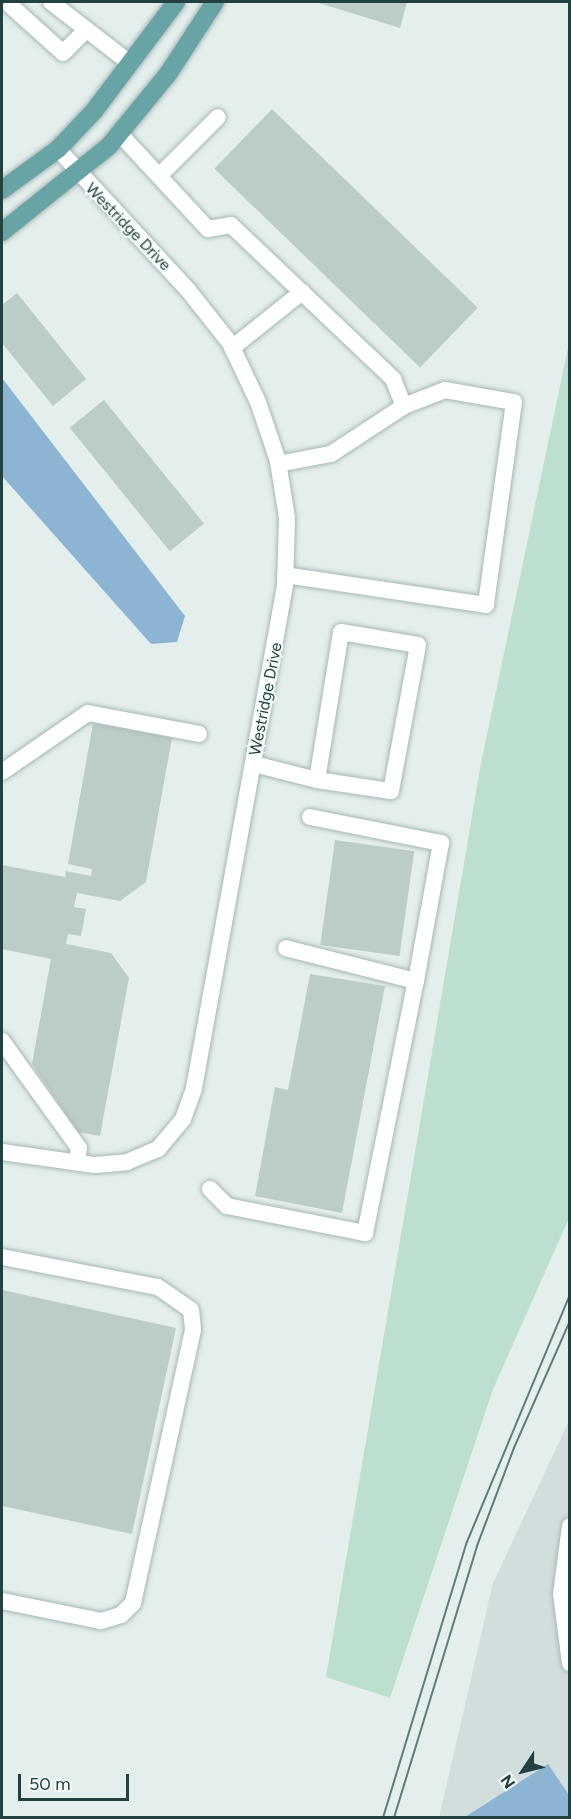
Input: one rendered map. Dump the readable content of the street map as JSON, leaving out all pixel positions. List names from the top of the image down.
{
  "streets": {
    "street": ["Westridge Drive"]
  },
  "scale_bar": "50 m",
  "north": "bottom left"
}
